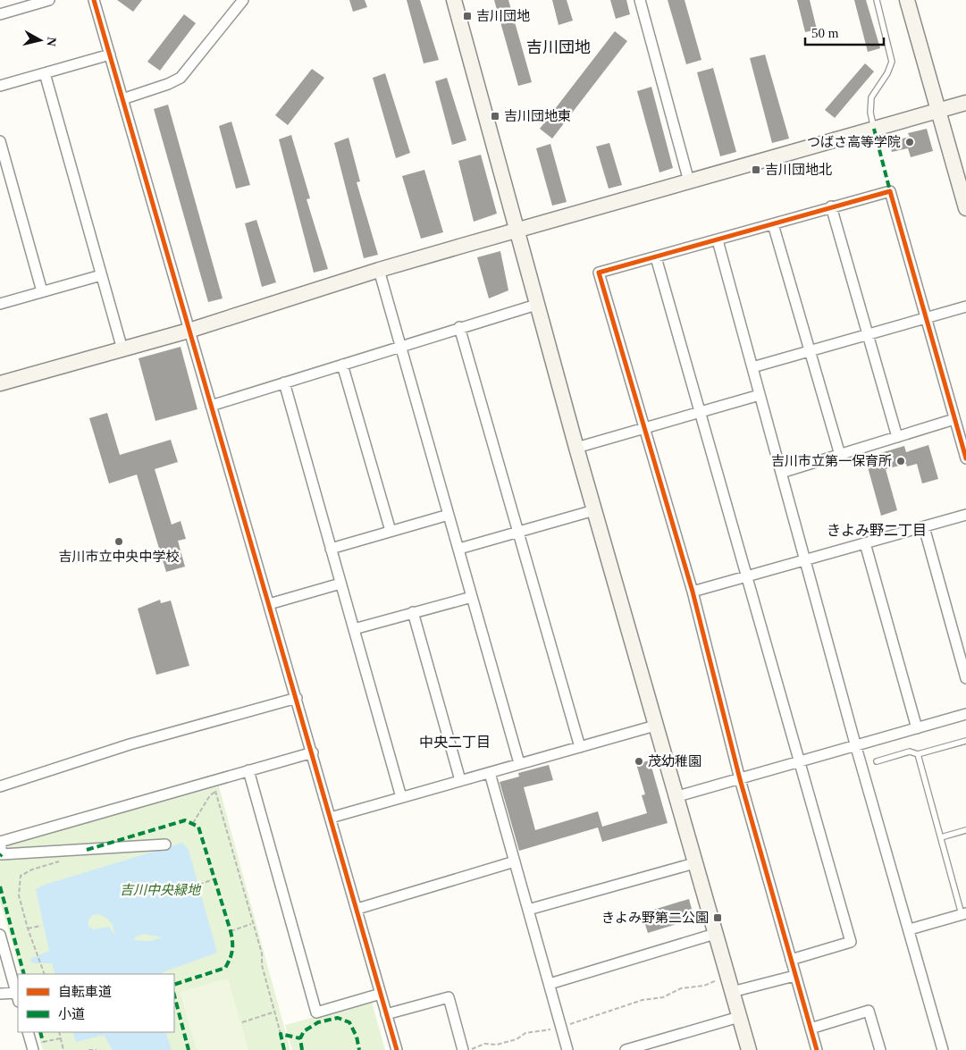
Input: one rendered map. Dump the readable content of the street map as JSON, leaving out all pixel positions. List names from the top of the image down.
{
  "districts": ["吉川団地", "きよみ野二丁目", "中央二丁目"],
  "parks": ["吉川中央緑地"],
  "places": {
    "transit": [
      "吉川団地",
      "吉川団地東",
      "吉川団地北",
      "きよみ野第二公園"
    ],
    "other": [
      "つばさ高等学院",
      "吉川市立第一保育所",
      "吉川市立中央中学校",
      "茂幼稚園"
    ]
  },
  "legend": ["自転車道", "小道"],
  "scale_bar": "50 m",
  "north": "right"
}
